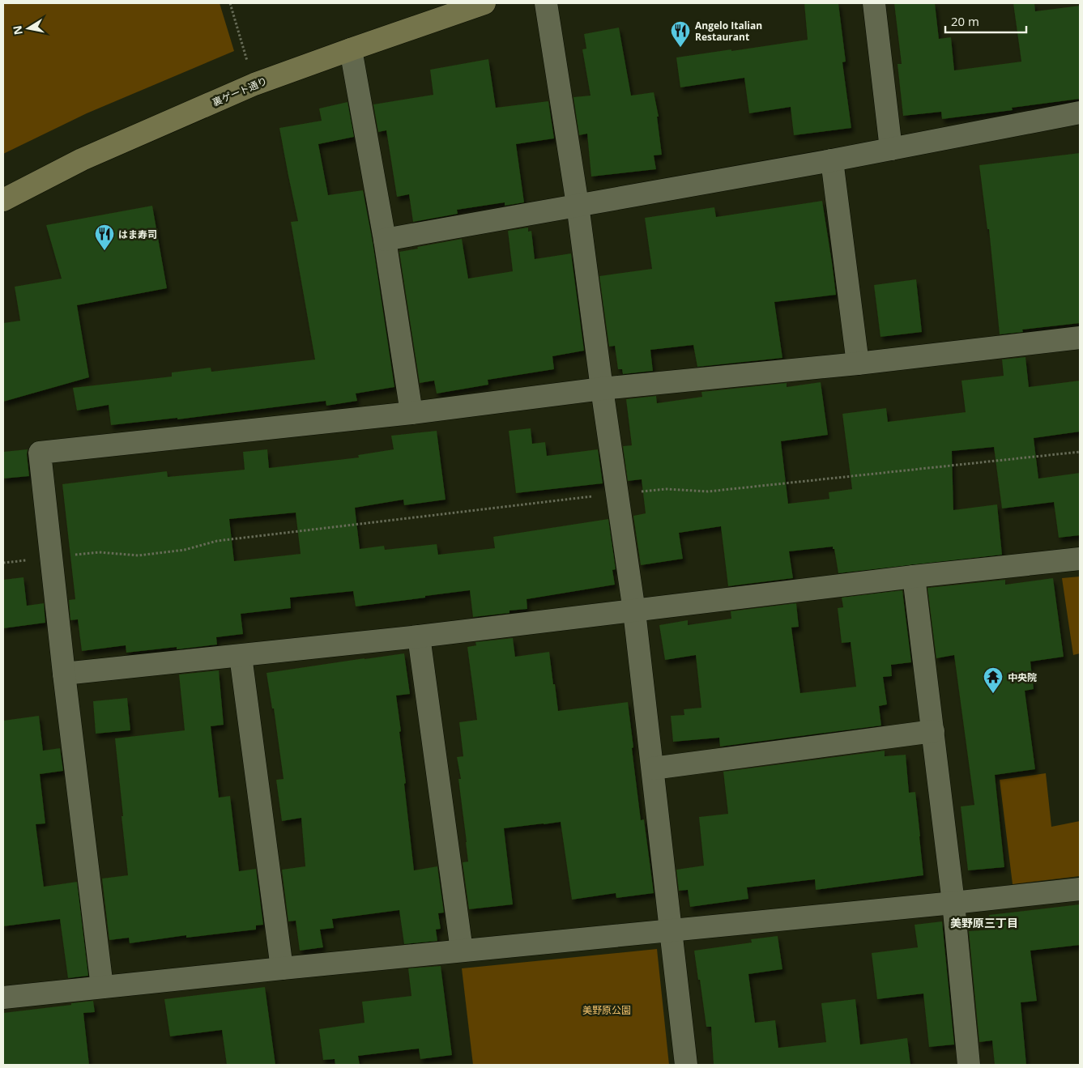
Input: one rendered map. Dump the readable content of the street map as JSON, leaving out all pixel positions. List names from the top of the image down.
{
  "streets": {
    "street": ["裏ゲート通り"]
  },
  "districts": ["美野原三丁目"],
  "parks": ["美野原公園"],
  "places": {
    "restaurant": ["Angelo Italian Restaurant", "はま寿司"],
    "temple": ["中央院"]
  },
  "scale_bar": "20 m",
  "north": "left"
}
